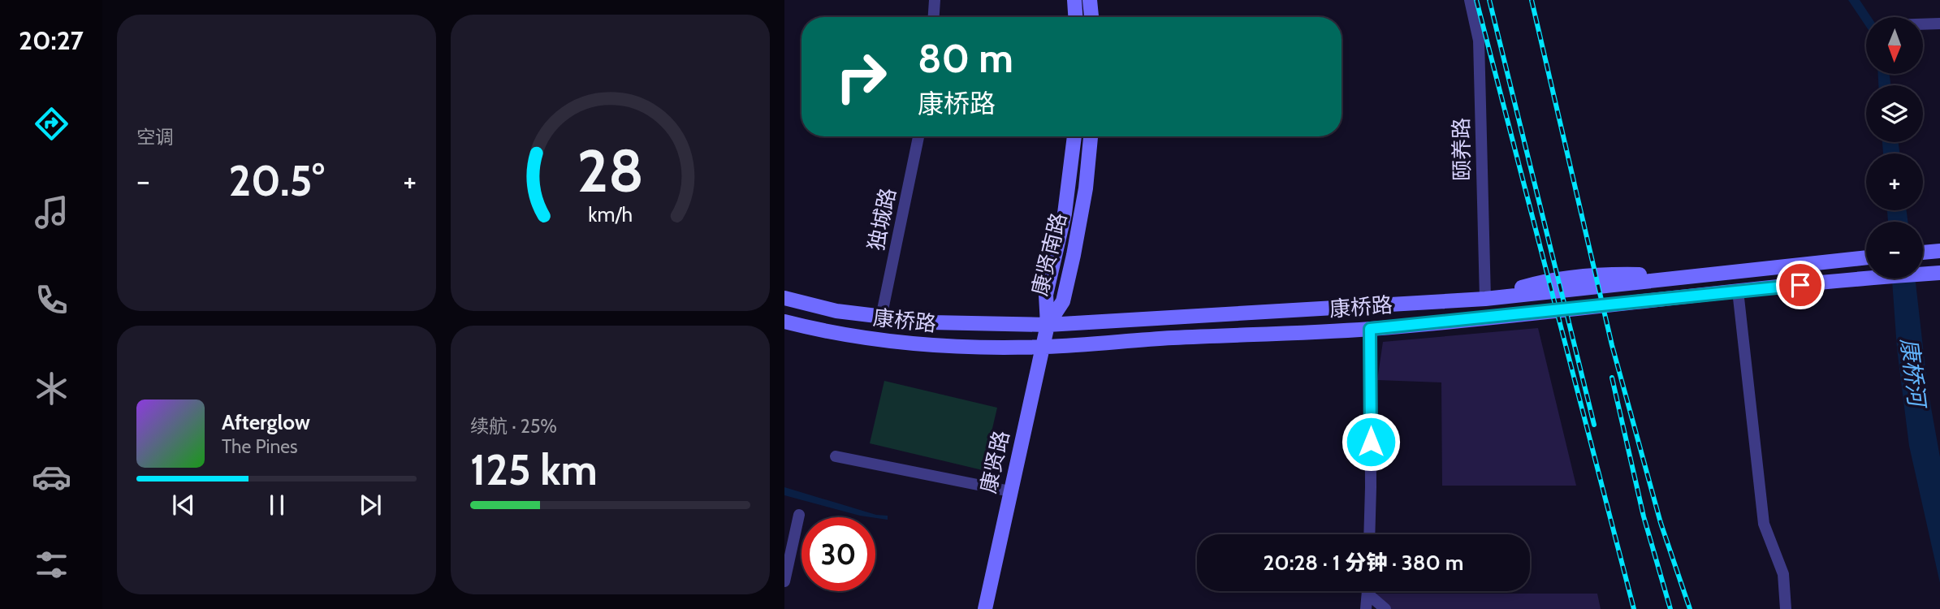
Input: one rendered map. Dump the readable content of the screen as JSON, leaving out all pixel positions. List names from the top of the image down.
{
  "streets": {
    "main road": ["康贤南路", "康桥路", "康贤路"],
    "street": ["颐养路", "独城路"]
  },
  "crossings": [
    ["颐养路", "康桥路"],
    ["独城路", "康桥路"],
    ["康贤南路", "康桥路"],
    ["康贤南路", "康贤路"],
    ["康桥路", "康贤路"]
  ],
  "water": ["康桥河"],
  "north": "bottom",
  "page": {
    "tabs": "20:27",
    "tile": [
      "空调",
      ["续航 · 25%", "125 km"]
    ],
    "map_buttons": ["+", "−"],
    "turn": ["80 m", "康桥路"],
    "heat": ["−", "20.5°", "+"],
    "song": ["Afterglow", "The Pines"],
    "limit": "30",
    "trip": "20:28 · 1 分钟 · 380 m",
    "gauge": ["28", "km/h"]
  }
}
